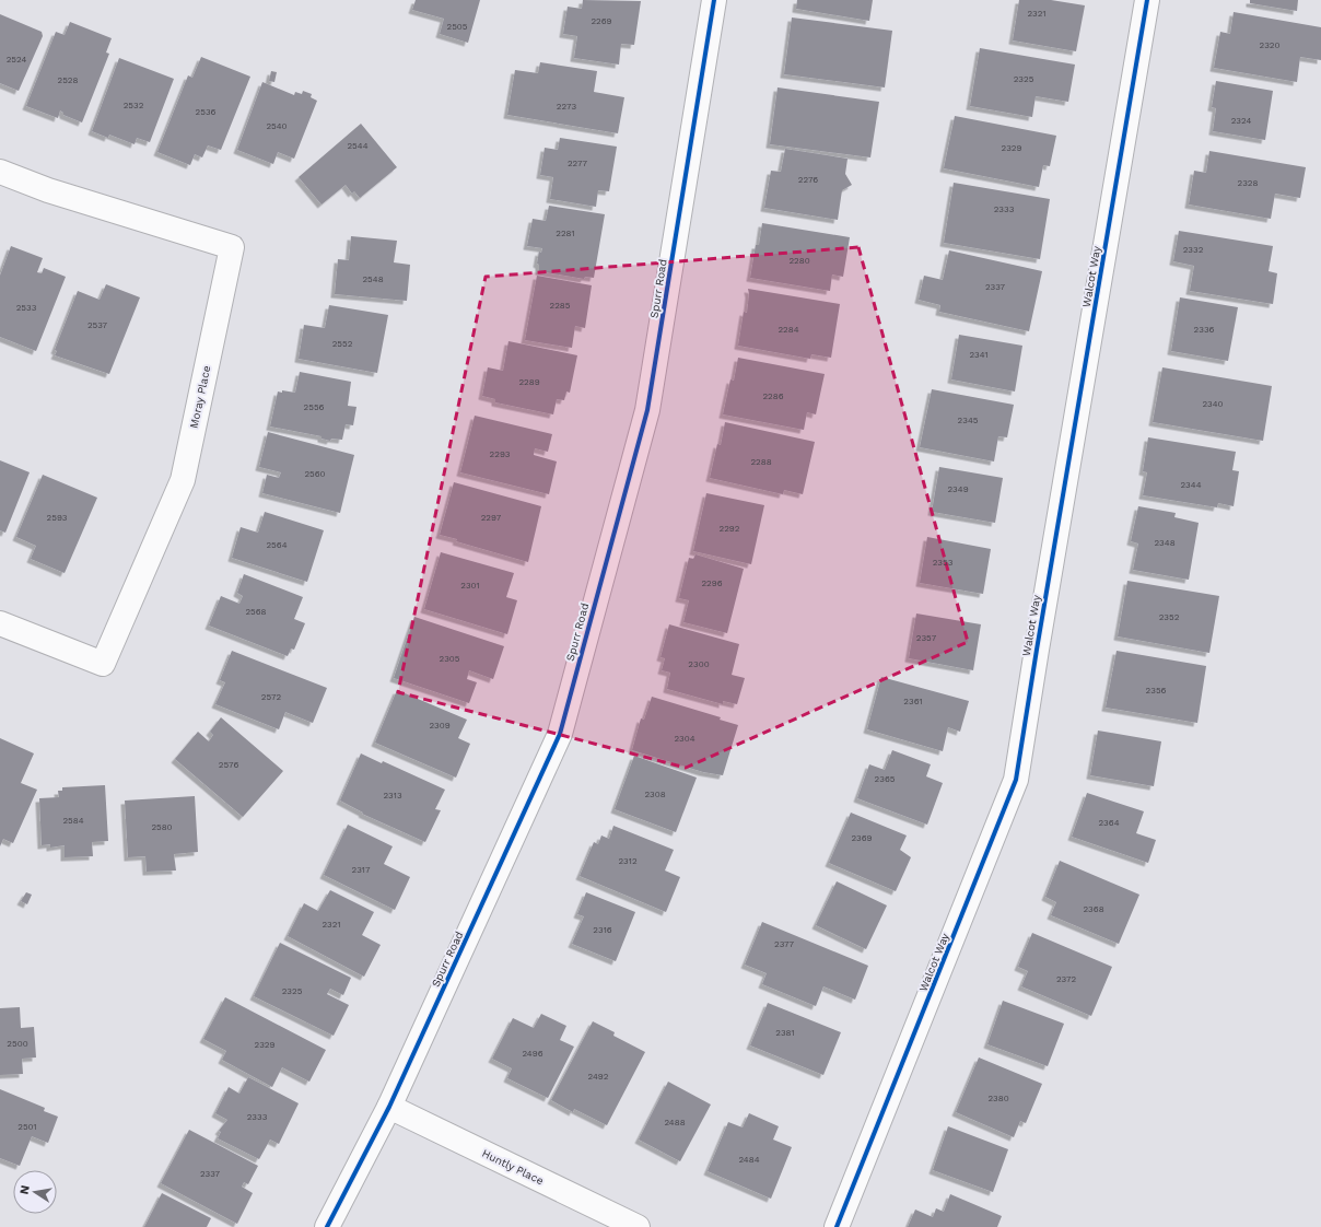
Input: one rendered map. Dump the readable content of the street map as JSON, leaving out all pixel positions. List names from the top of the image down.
{
  "streets": {
    "street": [
      "Walcot Way",
      "Spurr Road",
      "Moray Place",
      "Huntly Place"
    ]
  },
  "crossings": [
    ["Spurr Road", "Huntly Place"]
  ],
  "house_numbers": [
    "2321",
    "2269",
    "2505",
    "2320",
    "2524",
    "2325",
    "2528",
    "2532",
    "2273",
    "2536",
    "2324",
    "2540",
    "2544",
    "2329",
    "2277",
    "2276",
    "2328",
    "2333",
    "2281",
    "2332",
    "2280",
    "2548",
    "2337",
    "2285",
    "2533",
    "2537",
    "2284",
    "2336",
    "2552",
    "2341",
    "2289",
    "2286",
    "2340",
    "2556",
    "2345",
    "2293",
    "2288",
    "2560",
    "2344",
    "2349",
    "2593",
    "2297",
    "2292",
    "2348",
    "2564",
    "2353",
    "2296",
    "2301",
    "2568",
    "2352",
    "2357",
    "2305",
    "2300",
    "2356",
    "2572",
    "2361",
    "2309",
    "2304",
    "2576",
    "2365",
    "2308",
    "2313",
    "2584",
    "2364",
    "2580",
    "2369",
    "2312",
    "2317",
    "2368",
    "2321",
    "2316",
    "2377",
    "2372",
    "2325",
    "2381",
    "2500",
    "2329",
    "2496",
    "2492",
    "2380",
    "2333",
    "2488",
    "2501",
    "2484",
    "2337"
  ],
  "north": "left"
}
